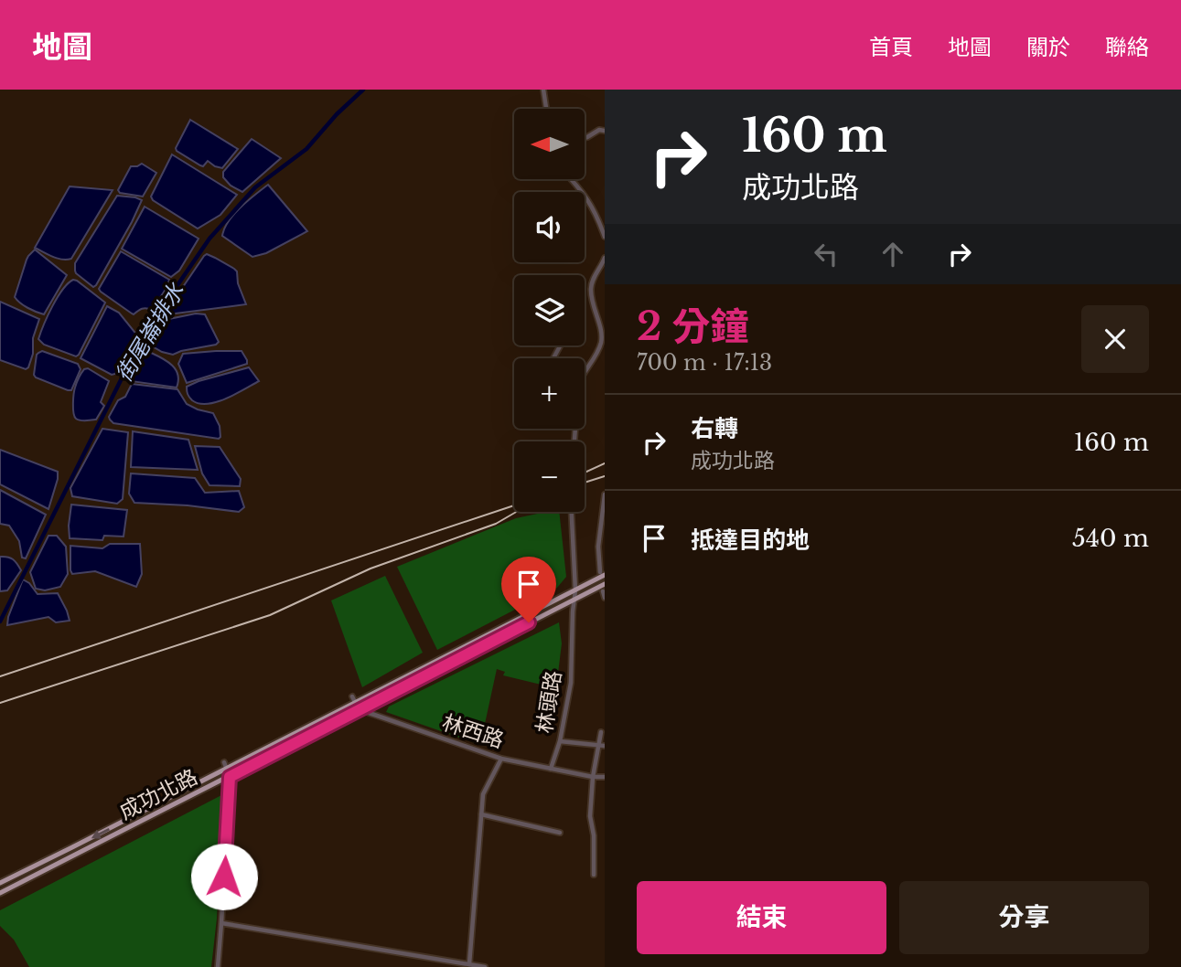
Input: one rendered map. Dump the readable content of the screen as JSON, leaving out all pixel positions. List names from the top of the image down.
{
  "streets": {
    "main road": ["成功北路"],
    "street": ["林頭路", "林西路"]
  },
  "crossings": [
    ["林頭路", "林西路"],
    ["林頭路", "成功北路"],
    ["林西路", "成功北路"]
  ],
  "water": ["街尾崙排水"],
  "north": "left",
  "page": {
    "header": "地圖",
    "nav": [
      "首頁",
      "地圖",
      "關於",
      "聯絡"
    ],
    "turn": ["160 m", "成功北路"],
    "map_buttons": ["+", "−"],
    "heading": ["2 分鐘", "700 m · 17:13"],
    "list": [
      {
        "name": "右轉",
        "note": "成功北路",
        "value": "160 m"
      },
      {
        "name": "抵達目的地",
        "value": "540 m"
      }
    ],
    "buttons": ["結束", "分享"]
  }
}
